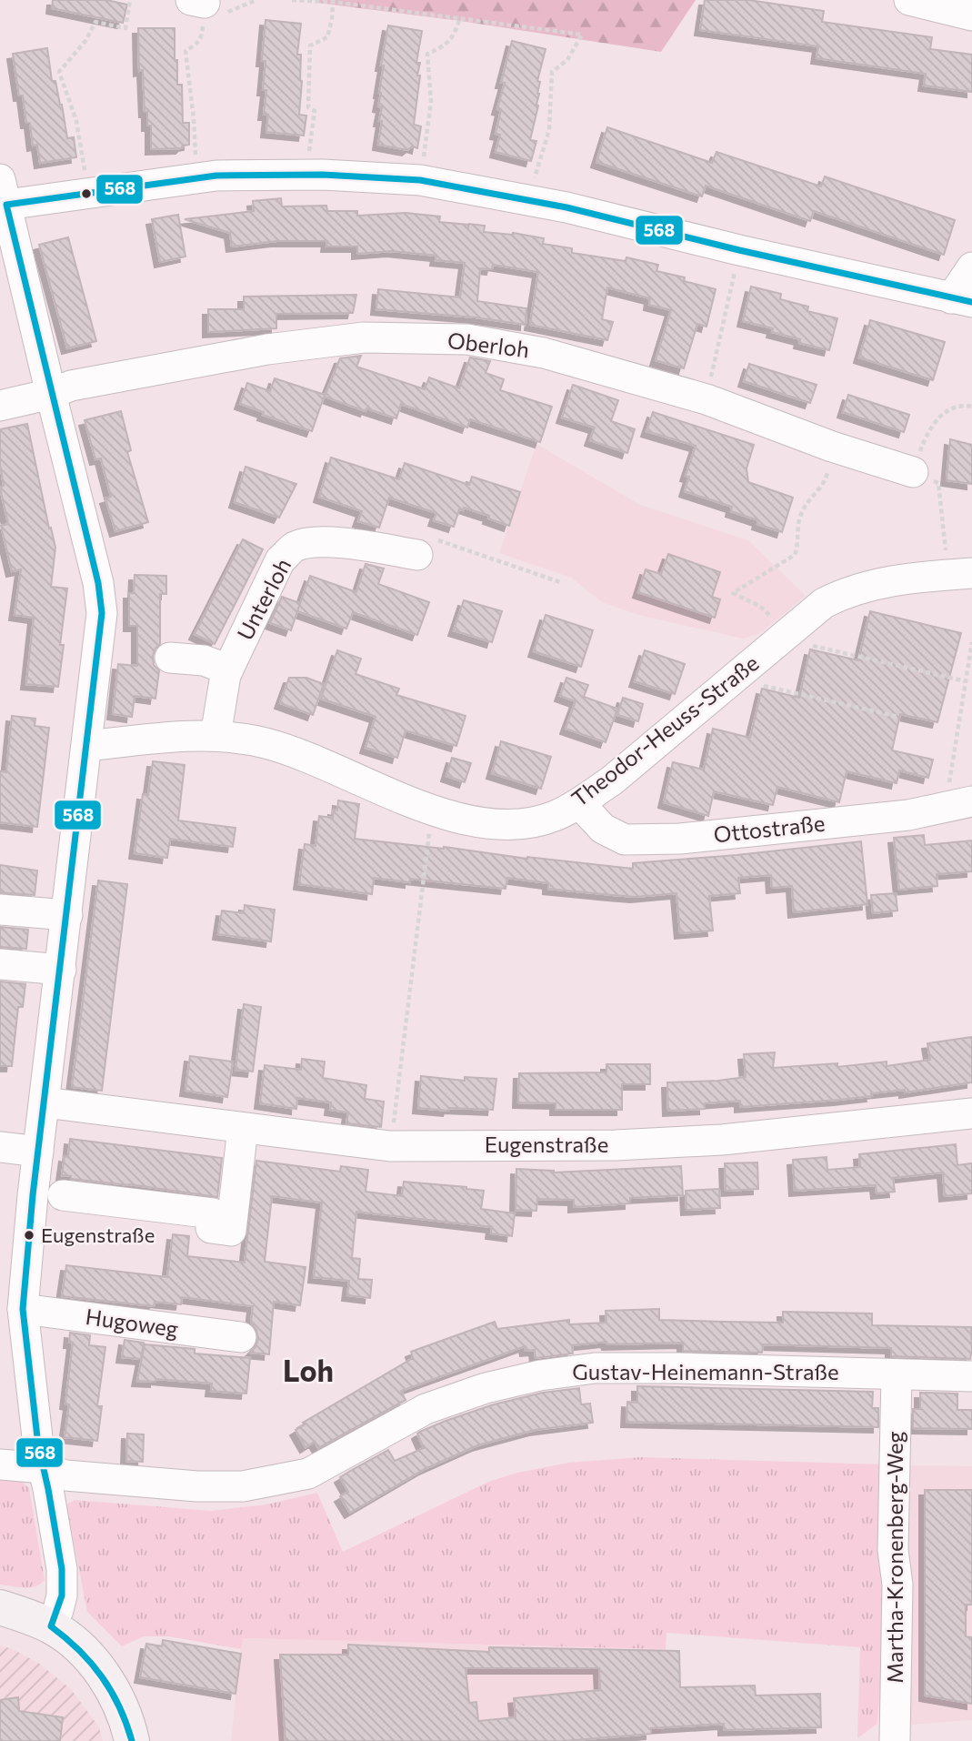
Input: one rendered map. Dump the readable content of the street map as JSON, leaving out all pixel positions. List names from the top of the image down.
{
  "streets": {
    "street": [
      "Oberloh",
      "Unterloh",
      "Theodor-Heuss-Straße",
      "Ottostraße",
      "Eugenstraße",
      "Hugoweg",
      "Gustav-Heinemann-Straße",
      "Martha-Kronenberg-Weg"
    ]
  },
  "crossings": [
    ["Unterloh", "Theodor-Heuss-Straße"],
    ["Theodor-Heuss-Straße", "Ottostraße"],
    ["Gustav-Heinemann-Straße", "Martha-Kronenberg-Weg"]
  ],
  "districts": ["Loh"],
  "places": ["Eugenstraße"],
  "lines": ["transit line 568"]
}
